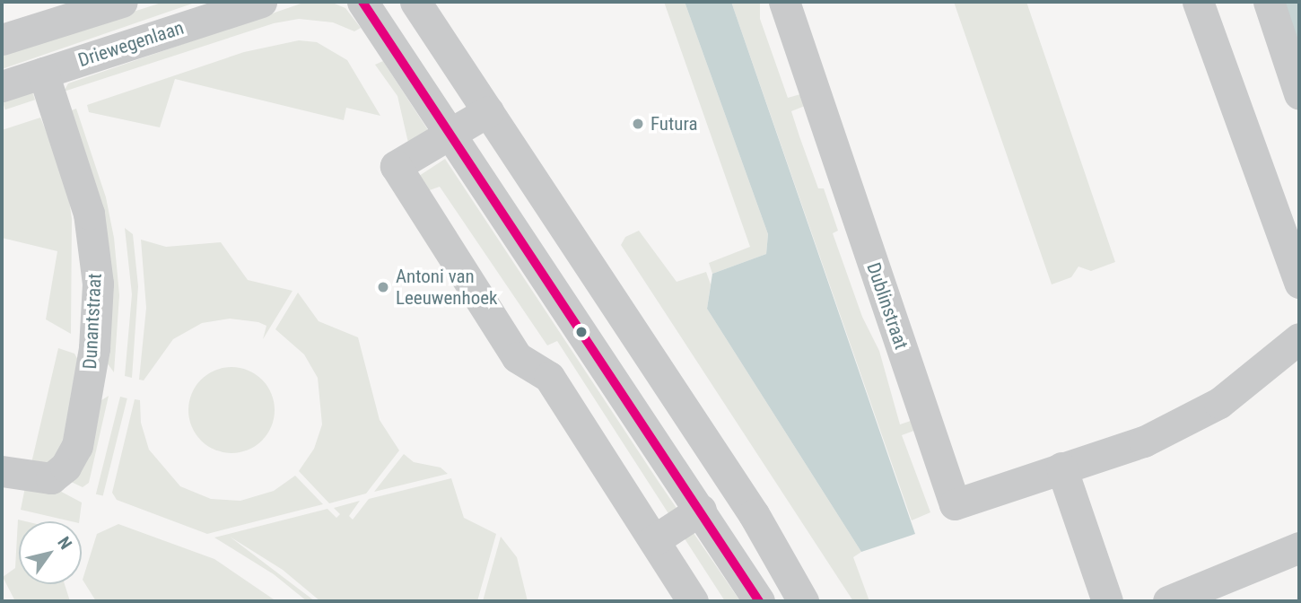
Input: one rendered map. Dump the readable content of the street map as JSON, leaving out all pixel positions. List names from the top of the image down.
{
  "streets": {
    "street": ["Driewegenlaan", "Dublinstraat", "Dunantstraat"]
  },
  "crossings": [
    ["Driewegenlaan", "Dunantstraat"]
  ],
  "places": ["Futura", "Antoni van Leeuwenhoek"],
  "north": "top right"
}
